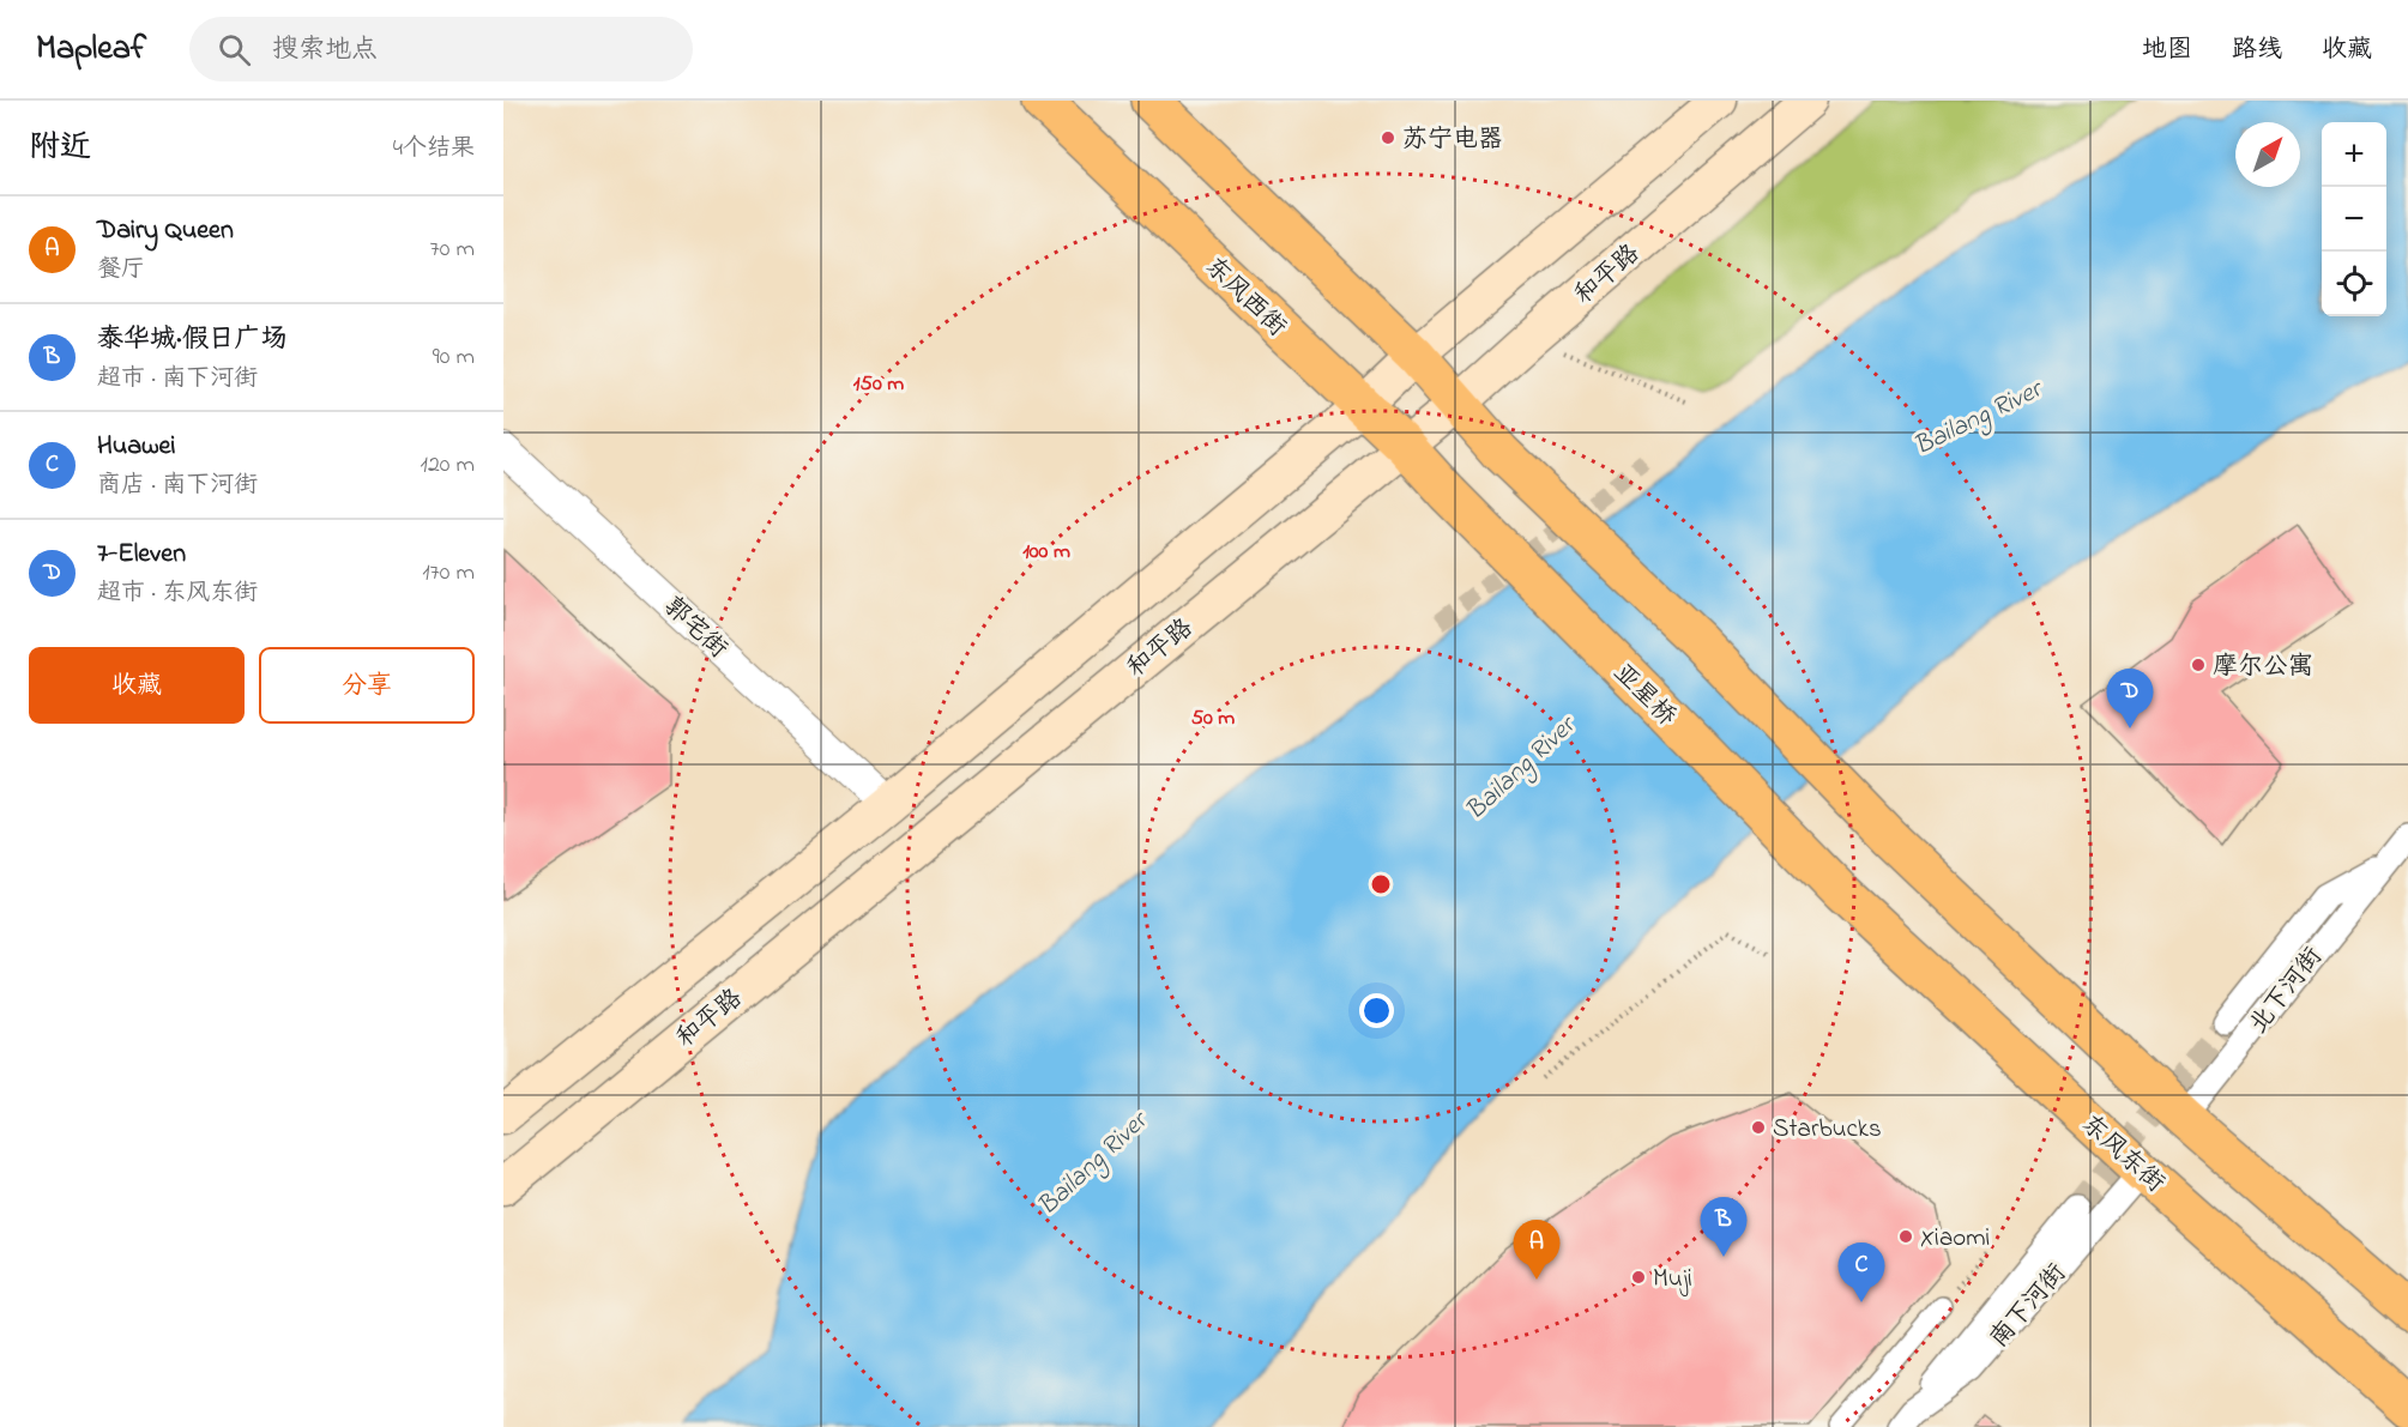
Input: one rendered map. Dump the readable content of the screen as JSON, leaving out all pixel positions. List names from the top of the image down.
{
  "streets": {
    "main road": [
      "和平路",
      "东风西街",
      "亚星桥",
      "东风东街"
    ],
    "street": ["郭宅街", "北下河街", "南下河街"]
  },
  "crossings": [
    ["和平路", "东风西街"],
    ["和平路", "郭宅街"],
    ["东风西街", "亚星桥"],
    ["亚星桥", "东风东街"],
    ["东风东街", "南下河街"]
  ],
  "water": ["Bailang River"],
  "places": [
    "苏宁电器",
    "摩尔公寓",
    "Starbucks",
    "Xiaomi",
    "Muji"
  ],
  "north": "top right",
  "page": {
    "header": "Mapleaf",
    "search": "搜索地点",
    "nav": ["地图", "路线", "收藏"],
    "heading": ["附近", "4个结果"],
    "map_buttons": ["+", "−"],
    "list": [
      {
        "mark": "A",
        "name": "Dairy Queen",
        "note": "餐厅",
        "value": "70 m"
      },
      {
        "mark": "B",
        "name": "泰华城·假日广场",
        "note": "超市 · 南下河街",
        "value": "90 m"
      },
      {
        "mark": "C",
        "name": "Huawei",
        "note": "商店 · 南下河街",
        "value": "120 m"
      },
      {
        "mark": "D",
        "name": "7-Eleven",
        "note": "超市 · 东风东街",
        "value": "170 m"
      }
    ],
    "buttons": ["收藏", "分享"],
    "pins": [
      "D",
      "B",
      "A",
      "C"
    ]
  },
  "rings": ["150 m", "100 m", "50 m"]
}
